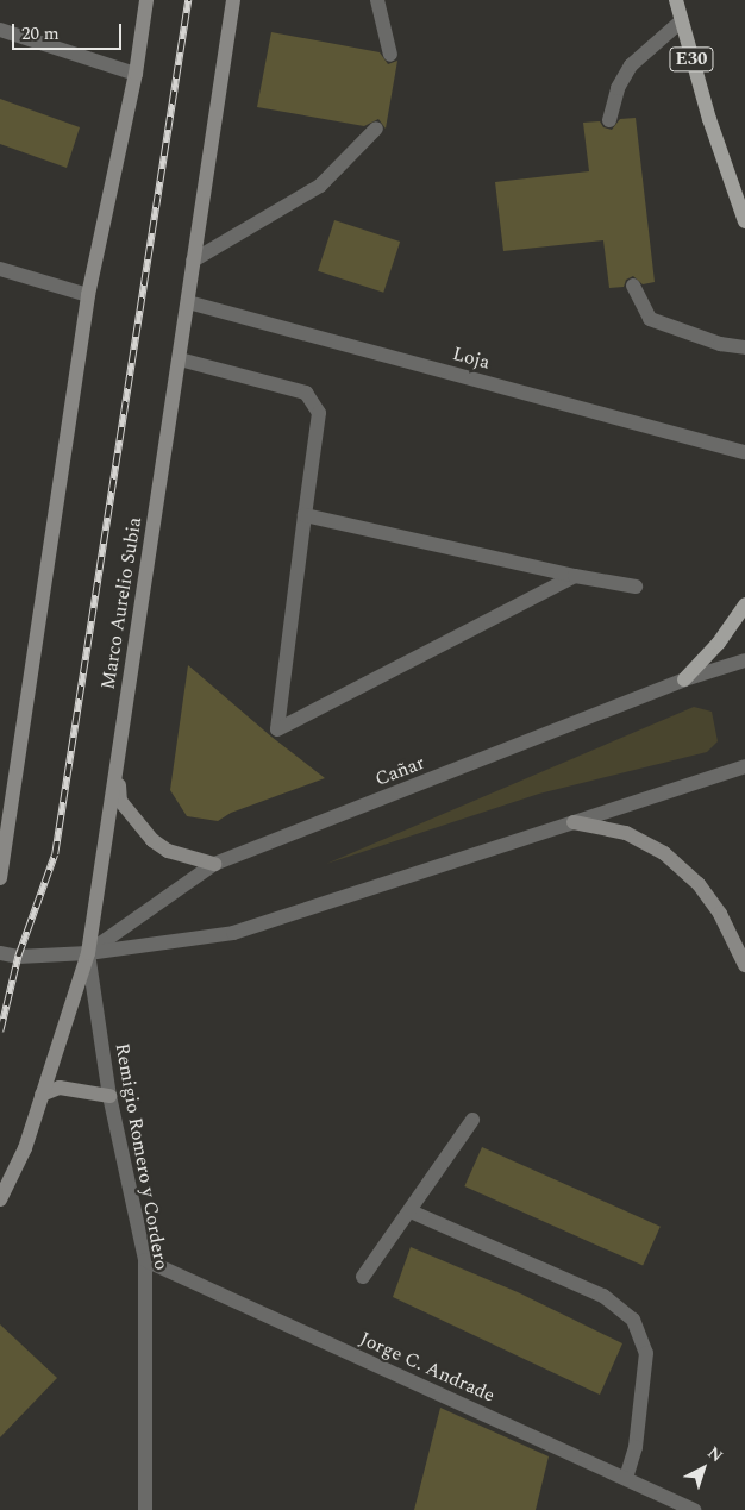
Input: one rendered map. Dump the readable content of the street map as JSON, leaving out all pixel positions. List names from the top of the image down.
{
  "streets": {
    "main road": ["E30", "Marco Aurelio Subia"],
    "street": [
      "Loja",
      "Cañar",
      "Remigio Romero y Cordero",
      "Jorge C. Andrade"
    ]
  },
  "crossings": [
    ["Loja", "Marco Aurelio Subia"],
    ["Marco Aurelio Subia", "Cañar"],
    ["Marco Aurelio Subia", "Remigio Romero y Cordero"],
    ["Cañar", "Remigio Romero y Cordero"],
    ["Remigio Romero y Cordero", "Jorge C. Andrade"]
  ],
  "scale_bar": "20 m",
  "north": "top right"
}
